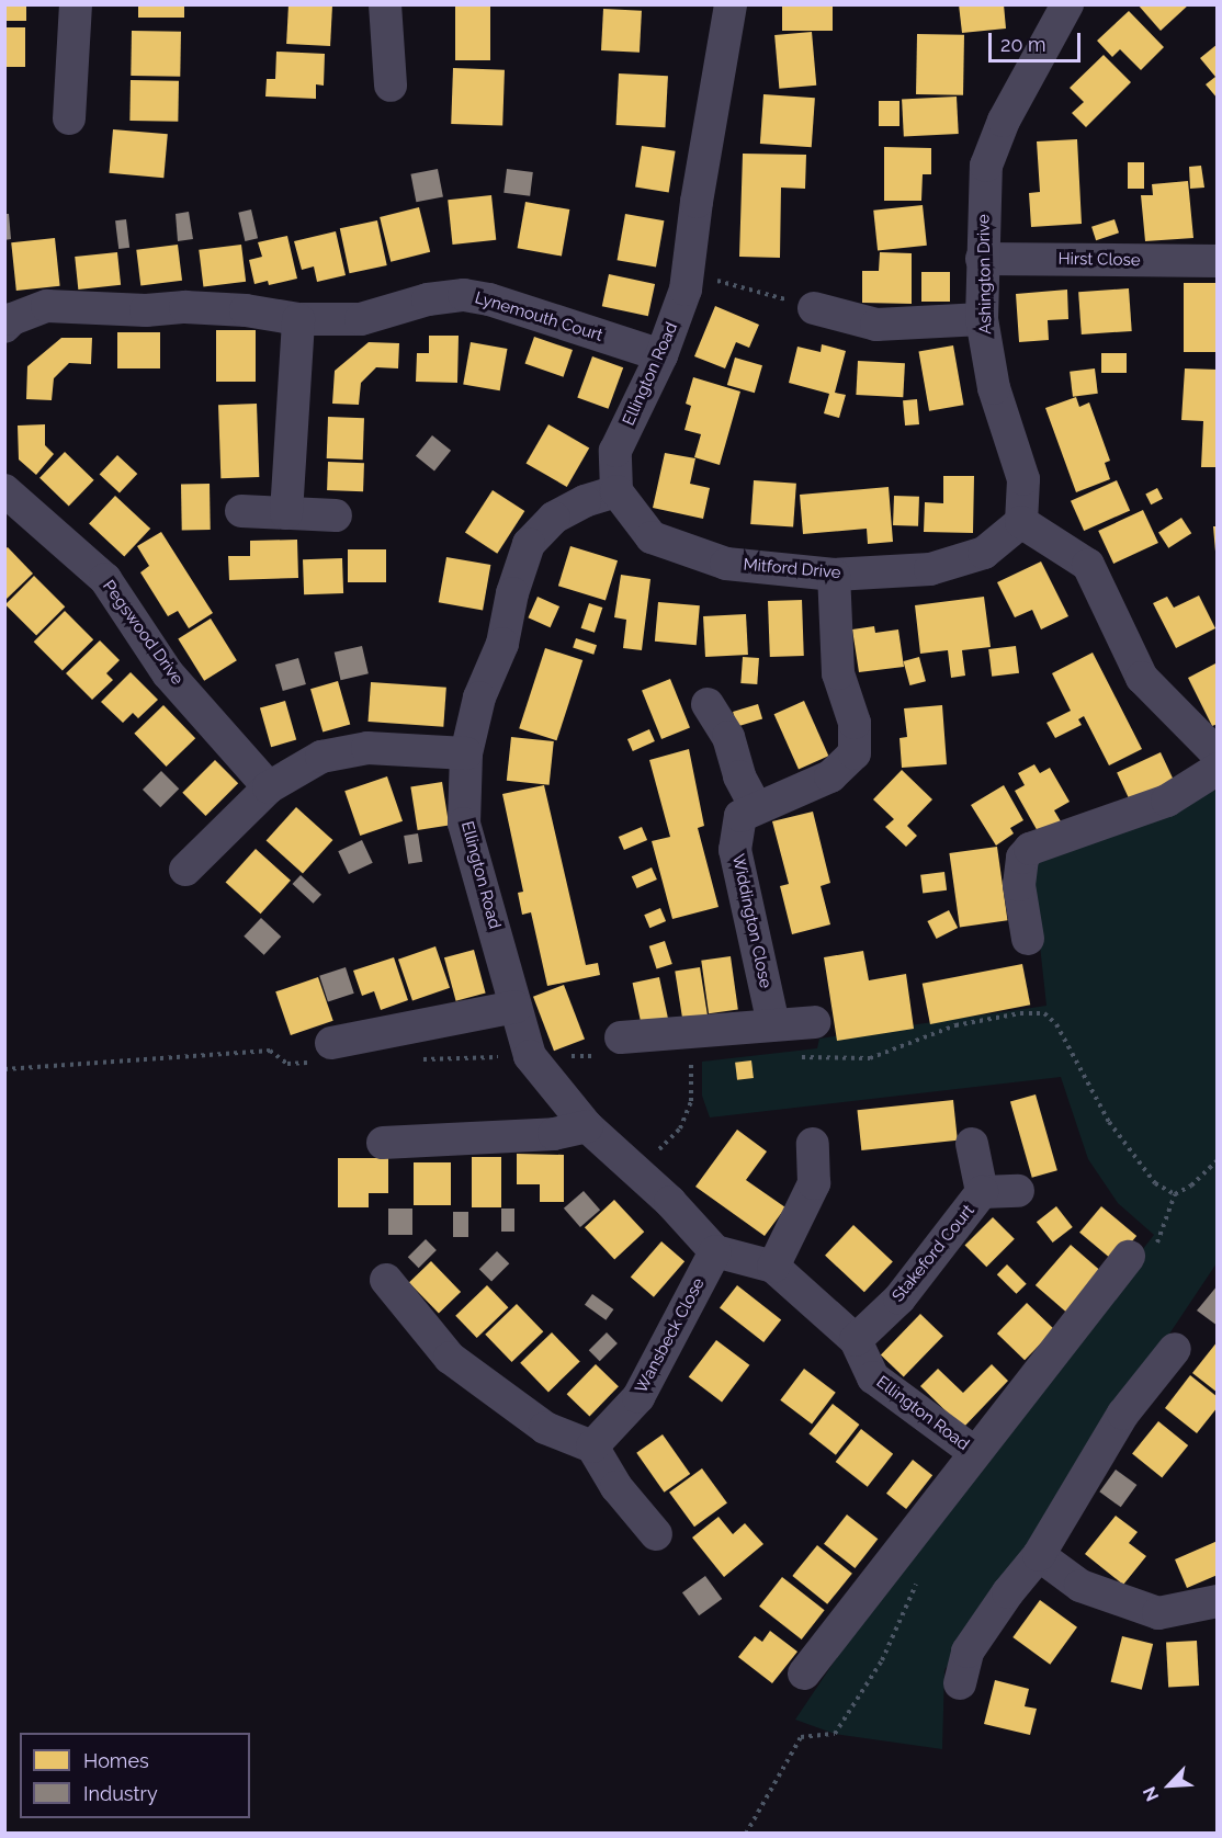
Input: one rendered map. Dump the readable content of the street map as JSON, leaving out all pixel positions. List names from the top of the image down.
{
  "streets": {
    "street": [
      "Hirst Close",
      "Ashington Drive",
      "Lynemouth Court",
      "Ellington Road",
      "Mitford Drive",
      "Pegswood Drive",
      "Widdington Close",
      "Stakeford Court",
      "Wansbeck Close"
    ]
  },
  "crossings": [
    ["Hirst Close", "Ashington Drive"],
    ["Ashington Drive", "Mitford Drive"],
    ["Lynemouth Court", "Ellington Road"],
    ["Ellington Road", "Mitford Drive"],
    ["Ellington Road", "Stakeford Court"],
    ["Ellington Road", "Wansbeck Close"]
  ],
  "legend": ["Homes", "Industry"],
  "scale_bar": "20 m",
  "north": "bottom left"
}
